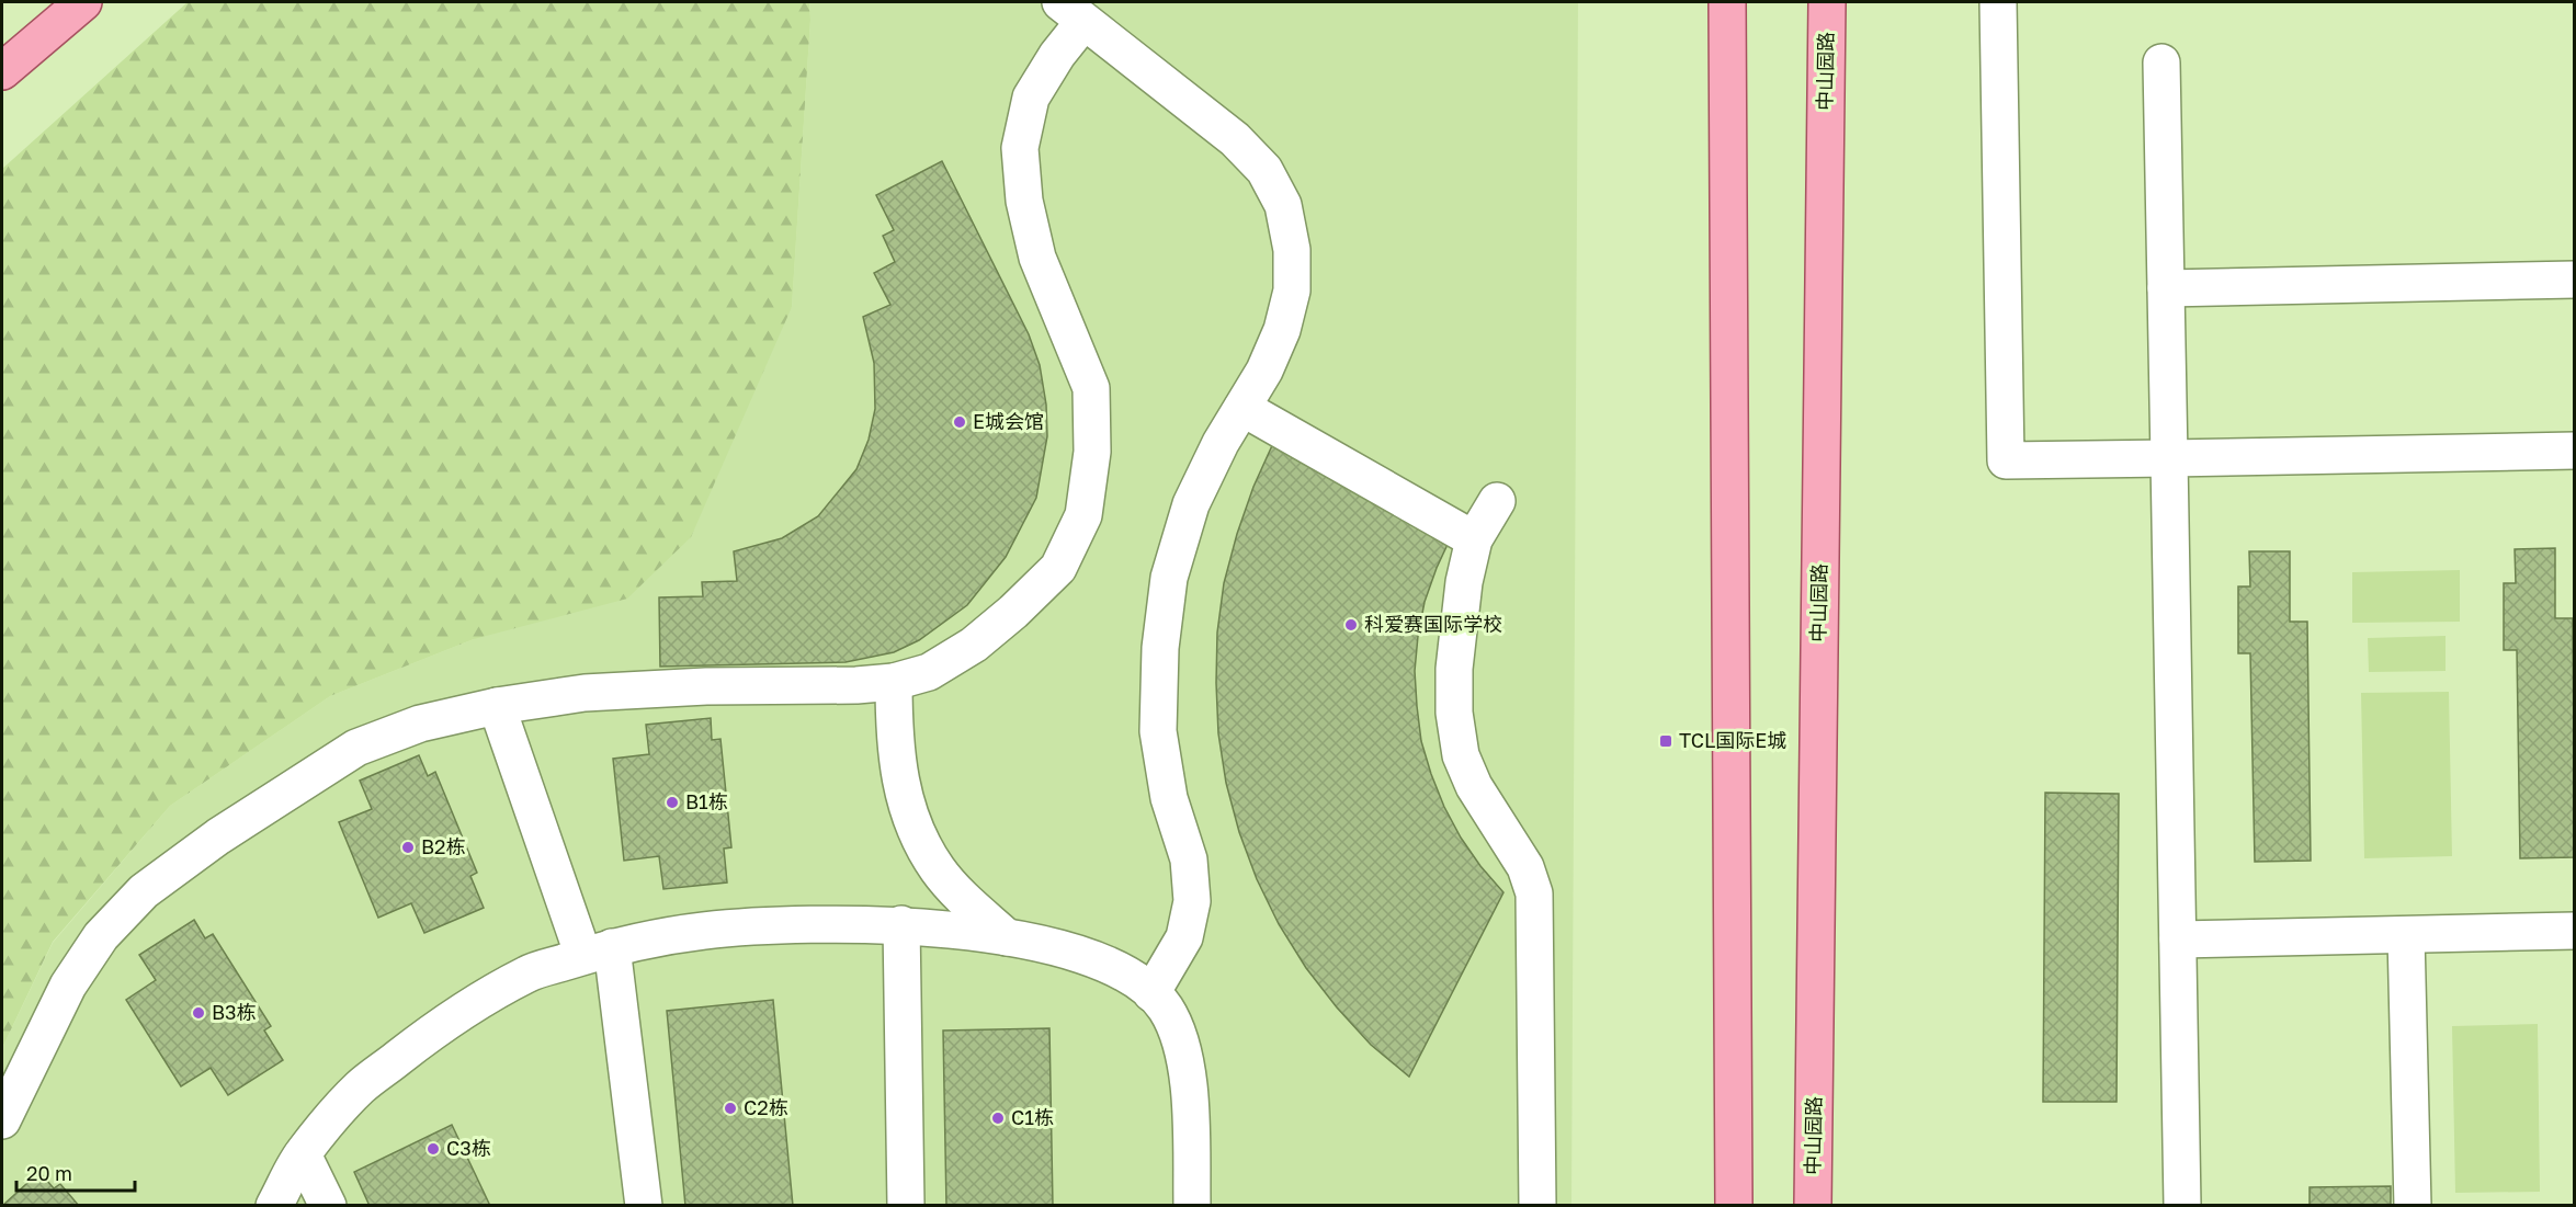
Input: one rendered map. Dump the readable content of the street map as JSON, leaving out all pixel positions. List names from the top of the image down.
{
  "streets": {
    "main road": ["中山园路"]
  },
  "places": {
    "other": [
      "E城会馆",
      "科爱赛国际学校",
      "B1栋",
      "B2栋",
      "B3栋",
      "C2栋",
      "C1栋",
      "C3栋"
    ],
    "transit": ["TCL国际E城"]
  },
  "scale_bar": "20 m"
}
